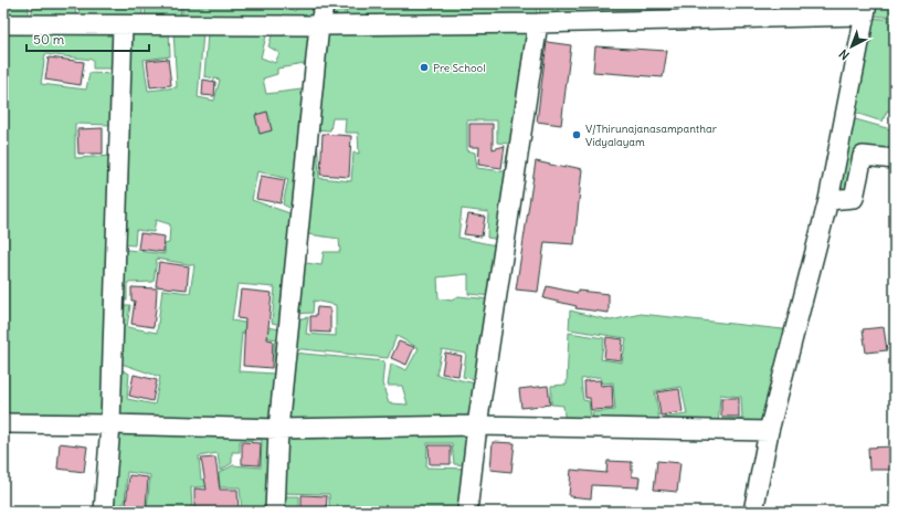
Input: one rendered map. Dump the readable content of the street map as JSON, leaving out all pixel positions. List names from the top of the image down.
{
  "places": ["Pre School", "V/Thirunajanasampanthar Vidyalayam"],
  "scale_bar": "50 m",
  "north": "bottom left"
}
